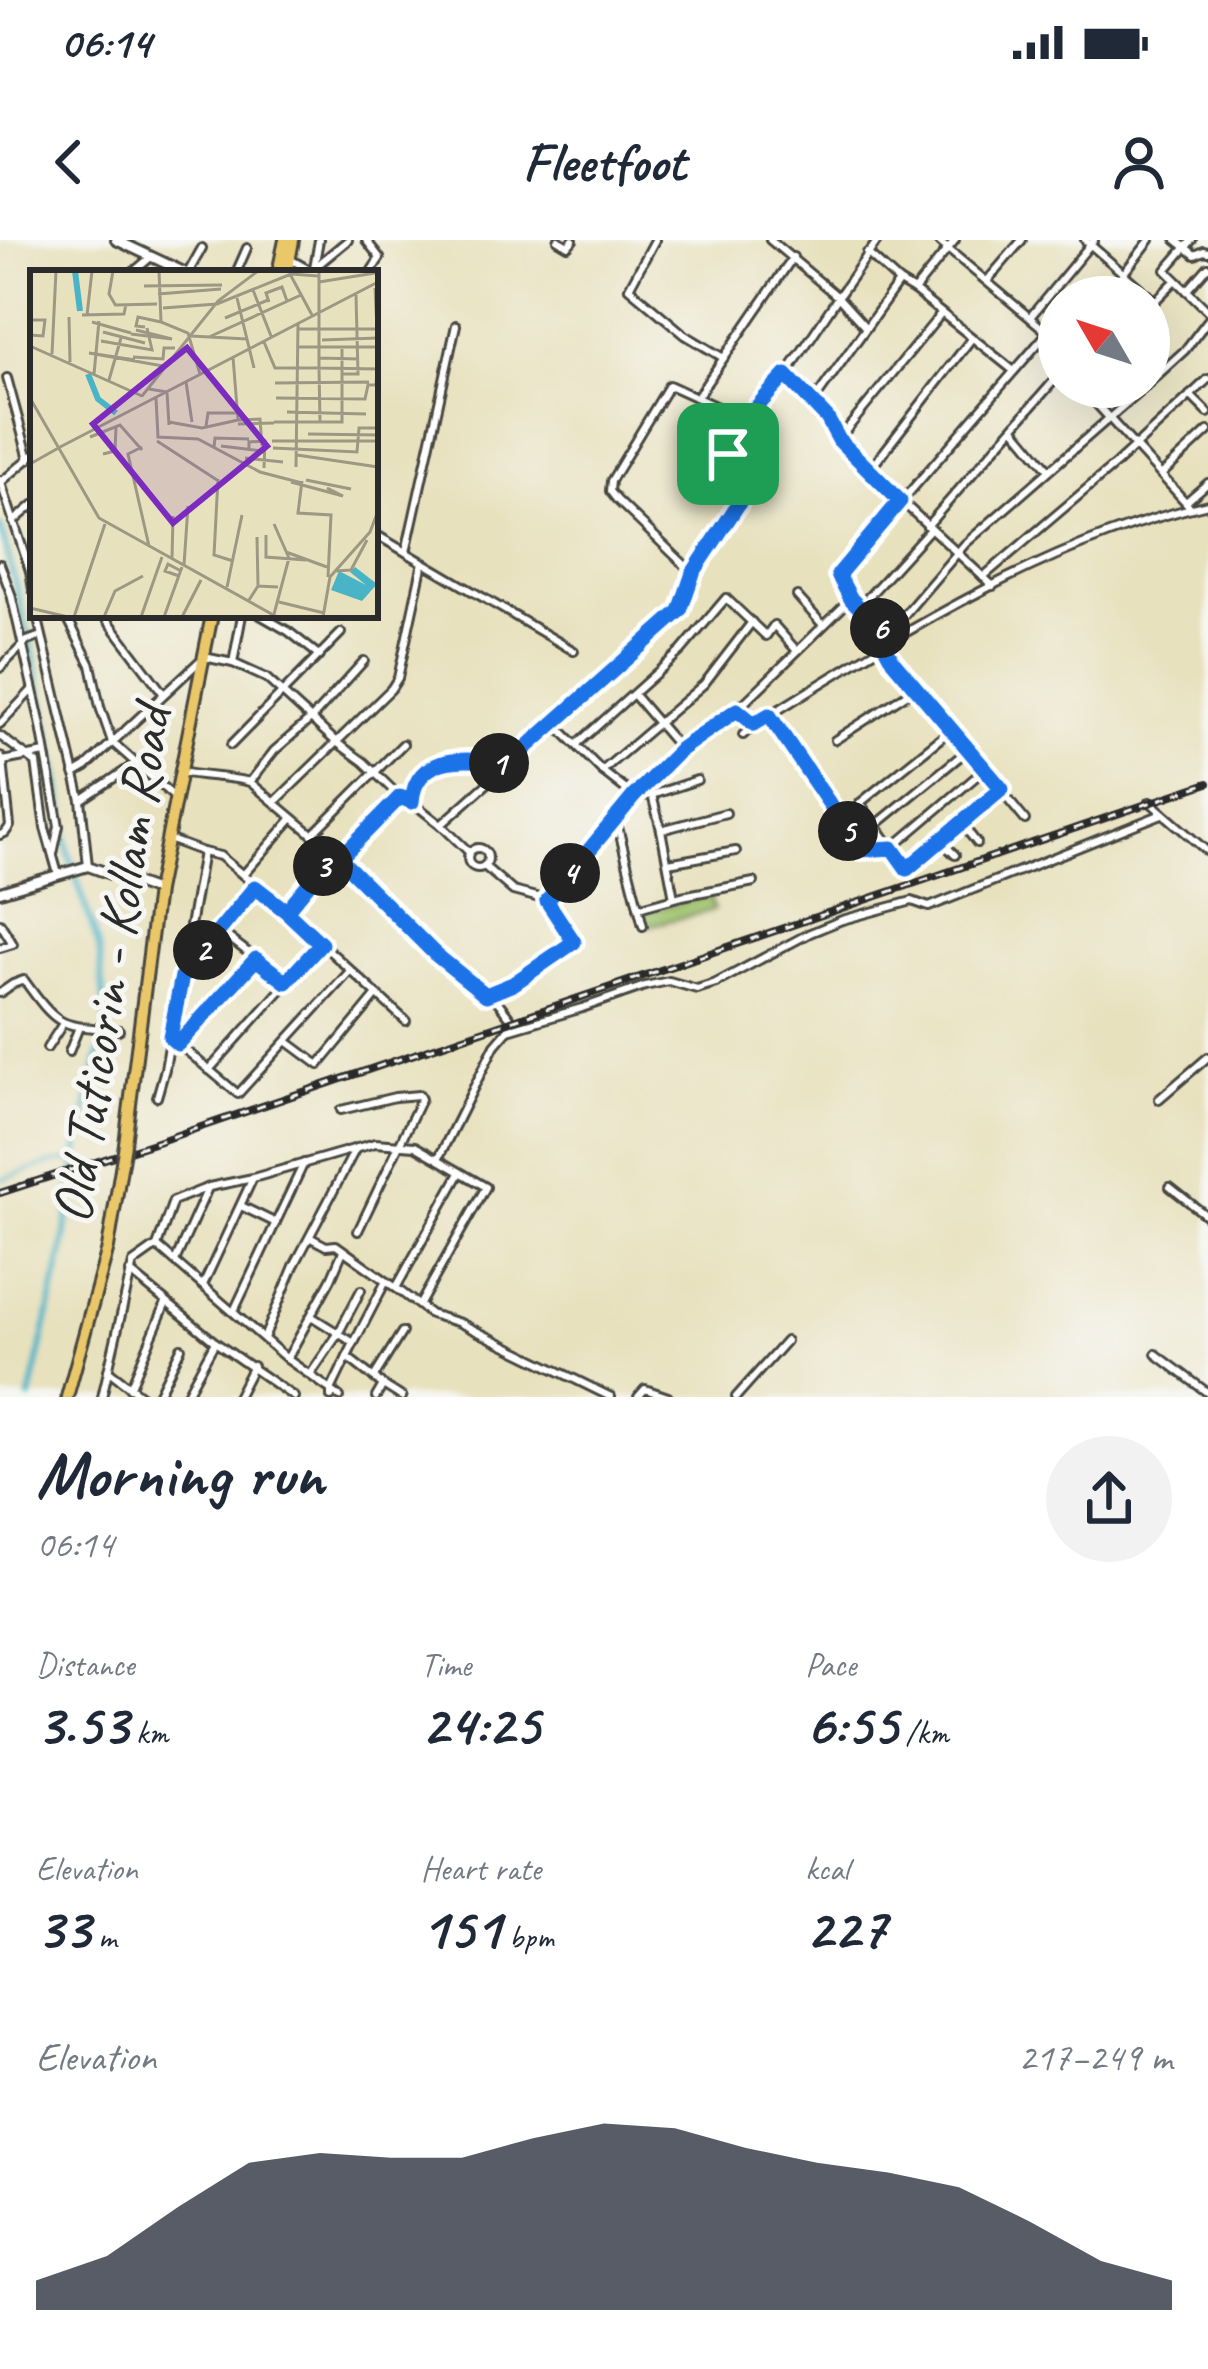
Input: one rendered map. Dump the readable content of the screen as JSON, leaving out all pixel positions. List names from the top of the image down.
{
  "streets": {
    "main road": ["Old Tuticorin - Kollam Road"]
  },
  "north": "top left",
  "page": {
    "status": "06:14",
    "header": "Fleetfoot",
    "pins": [
      "6",
      "1",
      "5",
      "3",
      "4",
      "2"
    ],
    "heading": ["Morning run", "06:14"],
    "stats": [
      ["Distance", "3.53 km"],
      ["Time", "24:25"],
      ["Pace", "6:55 /km"],
      ["Elevation", "33 m"],
      ["Heart rate", "151 bpm"],
      ["kcal", "227"]
    ],
    "chart": ["Elevation", "217–249 m"]
  }
}
